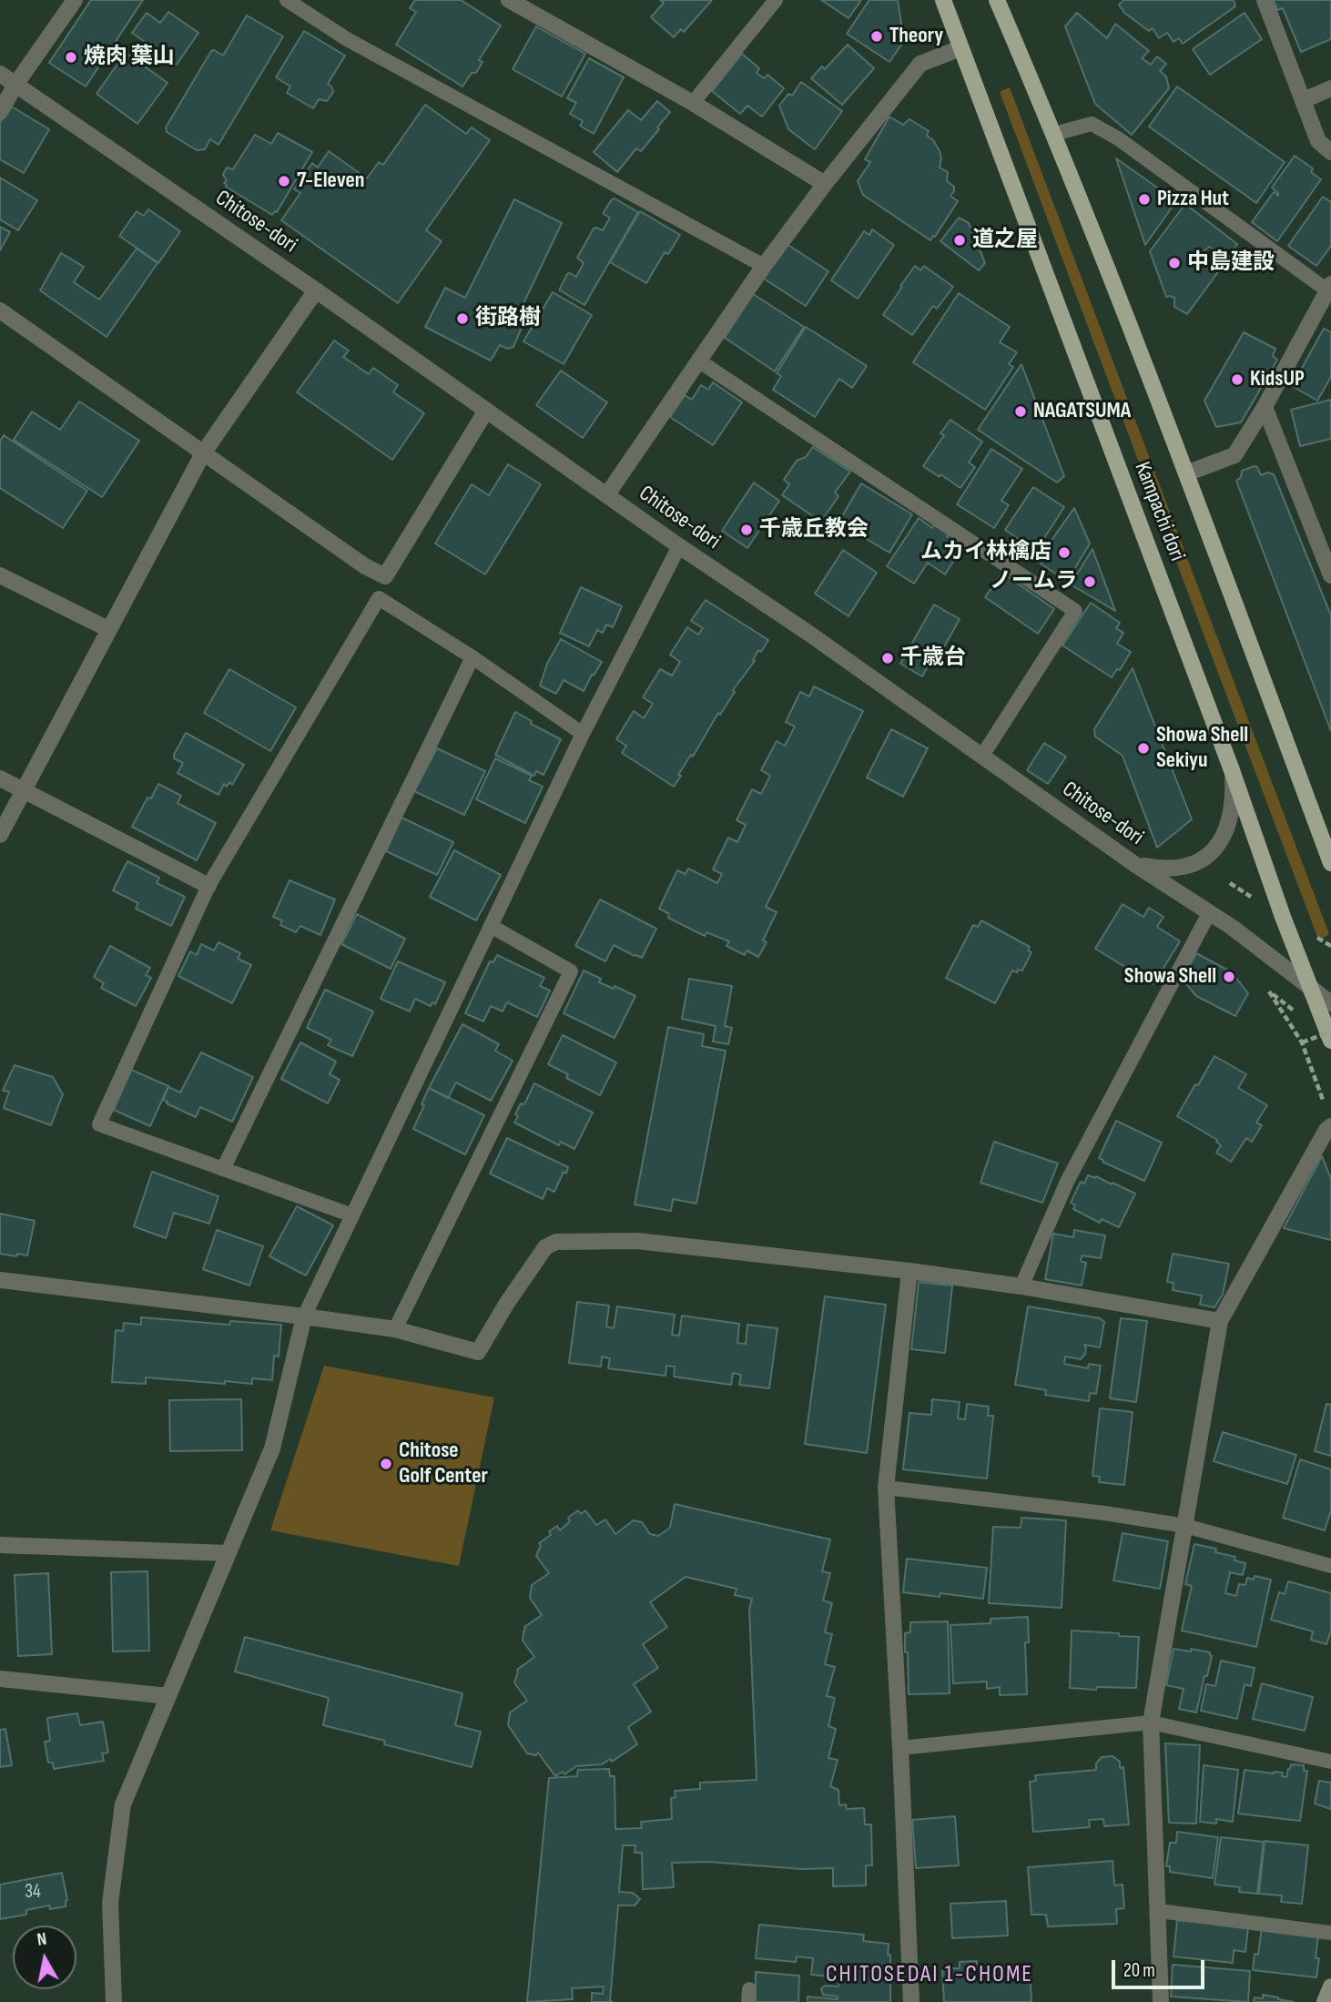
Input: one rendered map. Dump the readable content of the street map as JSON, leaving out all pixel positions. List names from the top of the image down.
{
  "streets": {
    "main road": ["Kampachi dori"],
    "street": ["Chitose-dori"]
  },
  "crossings": [
    ["Chitose-dori", "Kampachi dori"]
  ],
  "districts": ["CHITOSEDAI 1-CHOME"],
  "places": [
    "Theory",
    "焼肉 葉山",
    "7-Eleven",
    "Pizza Hut",
    "道之屋",
    "中島建設",
    "街路樹",
    "KidsUP",
    "NAGATSUMA",
    "千歳丘教会",
    "ムカイ林檎店",
    "ノームラ",
    "千歳台",
    "Showa Shell Sekiyu",
    "Showa Shell",
    "Chitose Golf Center"
  ],
  "house_numbers": ["34"],
  "scale_bar": "20 m",
  "north": "top"
}
